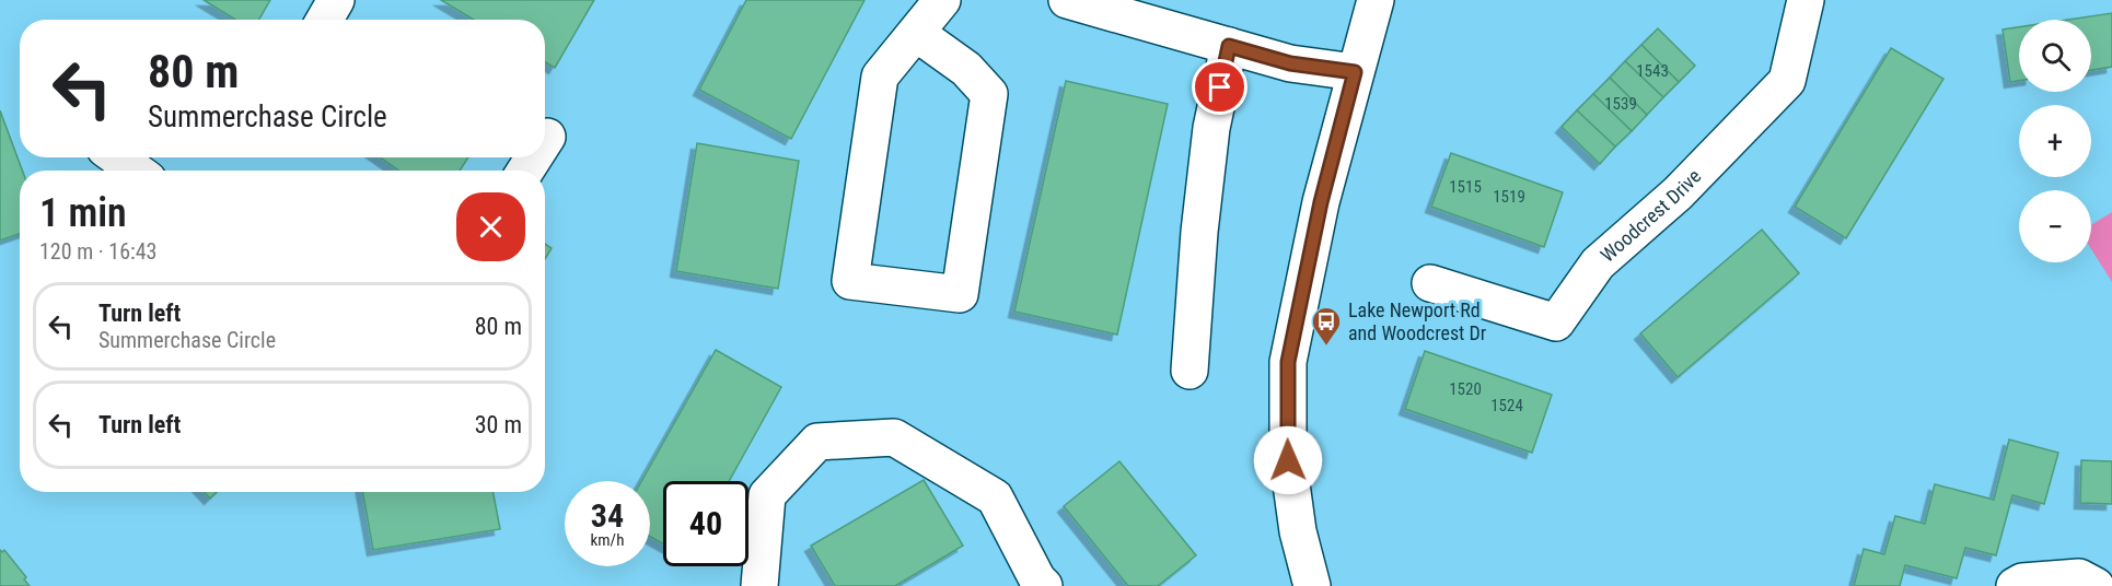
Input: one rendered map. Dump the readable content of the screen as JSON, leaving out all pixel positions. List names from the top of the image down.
{
  "streets": {
    "street": ["Woodcrest Drive"]
  },
  "places": {
    "bus stop": ["Lake Newport Rd and Woodcrest Dr"]
  },
  "house_numbers": [
    "1543",
    "1539",
    "1515",
    "1519",
    "1520",
    "1524"
  ],
  "page": {
    "map_buttons": ["+", "−"],
    "turn": ["80 m", "Summerchase Circle"],
    "heading": ["1 min", "120 m · 16:43"],
    "list": [
      {
        "name": "Turn left",
        "note": "Summerchase Circle",
        "value": "80 m"
      },
      {
        "name": "Turn left",
        "value": "30 m"
      }
    ],
    "speed": "34 km/h",
    "limit": "40"
  }
}
